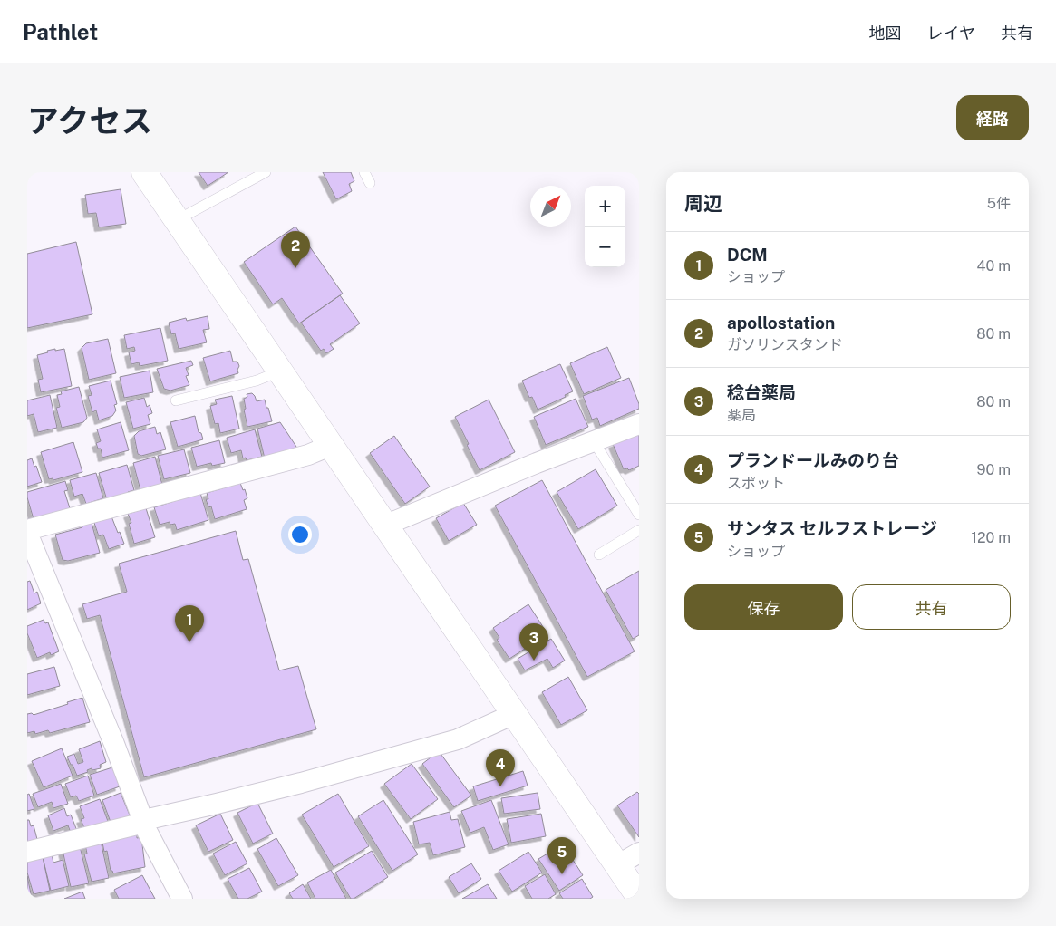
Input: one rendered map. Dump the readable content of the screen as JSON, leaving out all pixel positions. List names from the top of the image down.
{
  "north": "top right",
  "page": {
    "header": "Pathlet",
    "nav": ["地図", "レイヤ", "共有"],
    "title": "アクセス",
    "buttons": [
      "経路",
      ["保存", "共有"]
    ],
    "heading": ["周辺", "5件"],
    "map_buttons": ["+", "−"],
    "pins": [
      "2",
      "1",
      "3",
      "4",
      "5"
    ],
    "list": [
      {
        "mark": "1",
        "name": "DCM",
        "note": "ショップ",
        "value": "40 m"
      },
      {
        "mark": "2",
        "name": "apollostation",
        "note": "ガソリンスタンド",
        "value": "80 m"
      },
      {
        "mark": "3",
        "name": "稔台薬局",
        "note": "薬局",
        "value": "80 m"
      },
      {
        "mark": "4",
        "name": "プランドールみのり台",
        "note": "スポット",
        "value": "90 m"
      },
      {
        "mark": "5",
        "name": "サンタス セルフストレージ",
        "note": "ショップ",
        "value": "120 m"
      }
    ]
  }
}
